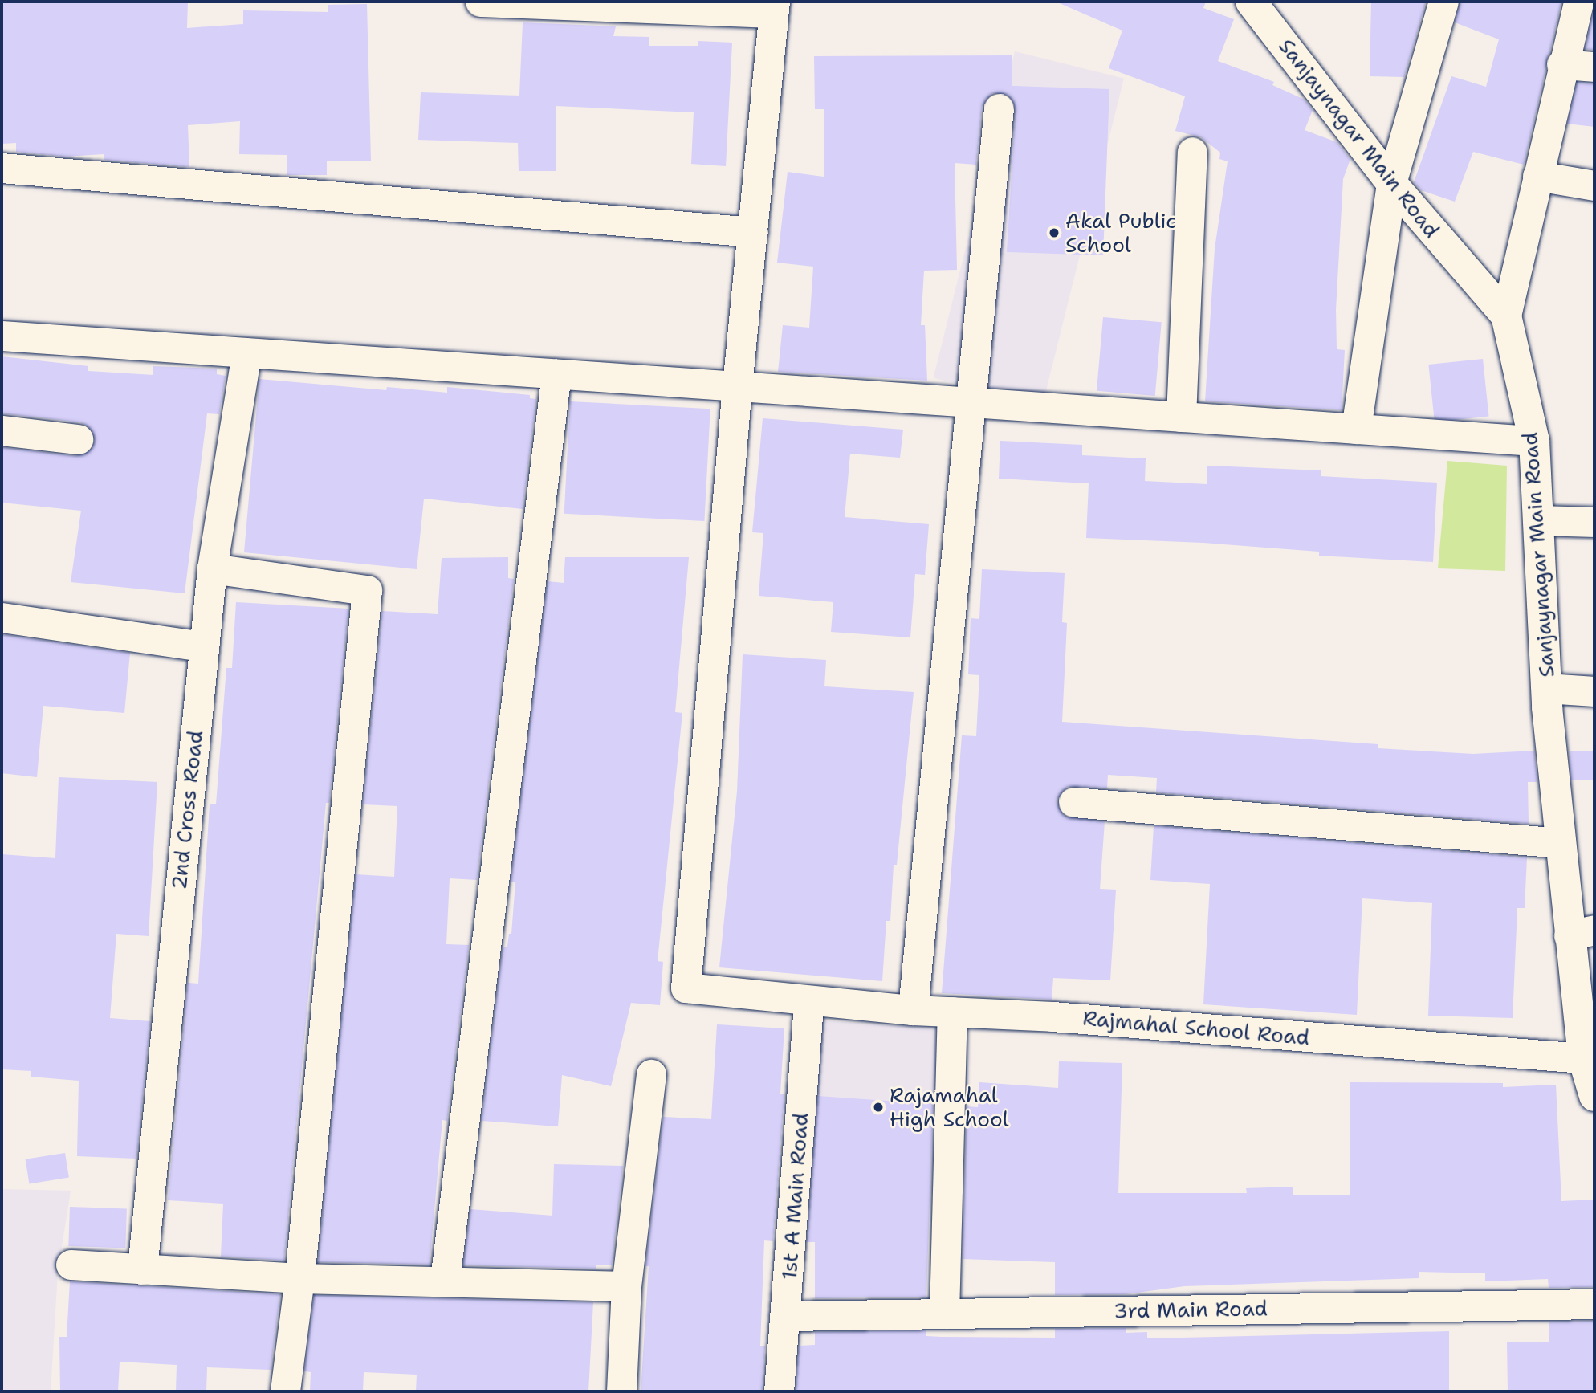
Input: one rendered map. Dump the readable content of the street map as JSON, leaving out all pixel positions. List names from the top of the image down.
{
  "streets": {
    "street": [
      "Sanjaynagar Main Road",
      "2nd Cross Road",
      "Rajmahal School Road",
      "1st A Main Road",
      "3rd Main Road"
    ]
  },
  "crossings": [
    ["Sanjaynagar Main Road", "Rajmahal School Road"],
    ["Rajmahal School Road", "1st A Main Road"],
    ["1st A Main Road", "3rd Main Road"]
  ],
  "places": ["Akal Public School", "Rajamahal High School"]
}
